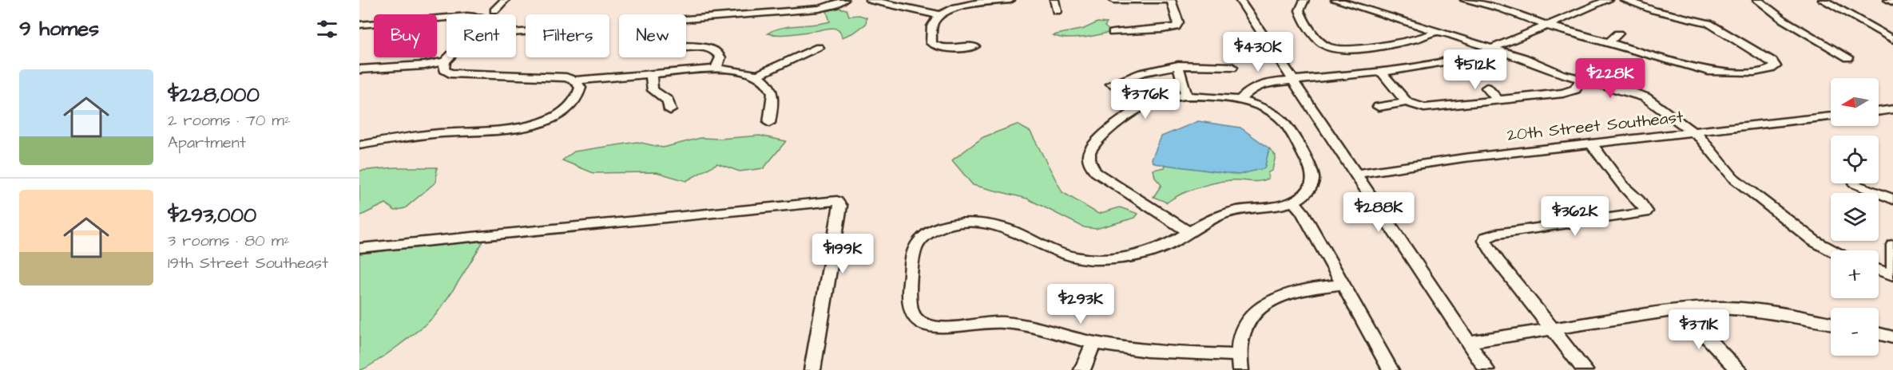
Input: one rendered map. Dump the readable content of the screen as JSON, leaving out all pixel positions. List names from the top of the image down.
{
  "streets": {
    "street": ["20th Street Southeast"]
  },
  "north": "left",
  "page": {
    "heading": "9 homes",
    "chip": [
      "Buy",
      "Rent",
      "Filters",
      "New"
    ],
    "price": [
      "$430K",
      "$512K",
      "$228K",
      "$376K",
      "$288K",
      "$362K",
      "$199K",
      "$293K",
      "$371K"
    ],
    "list": [
      {
        "name": "$228,000",
        "note": "2 rooms · 70 m² · Apartment"
      },
      {
        "name": "$293,000",
        "note": "3 rooms · 80 m² · 19th Street Southeast"
      }
    ],
    "map_buttons": ["+", "−"]
  }
}
